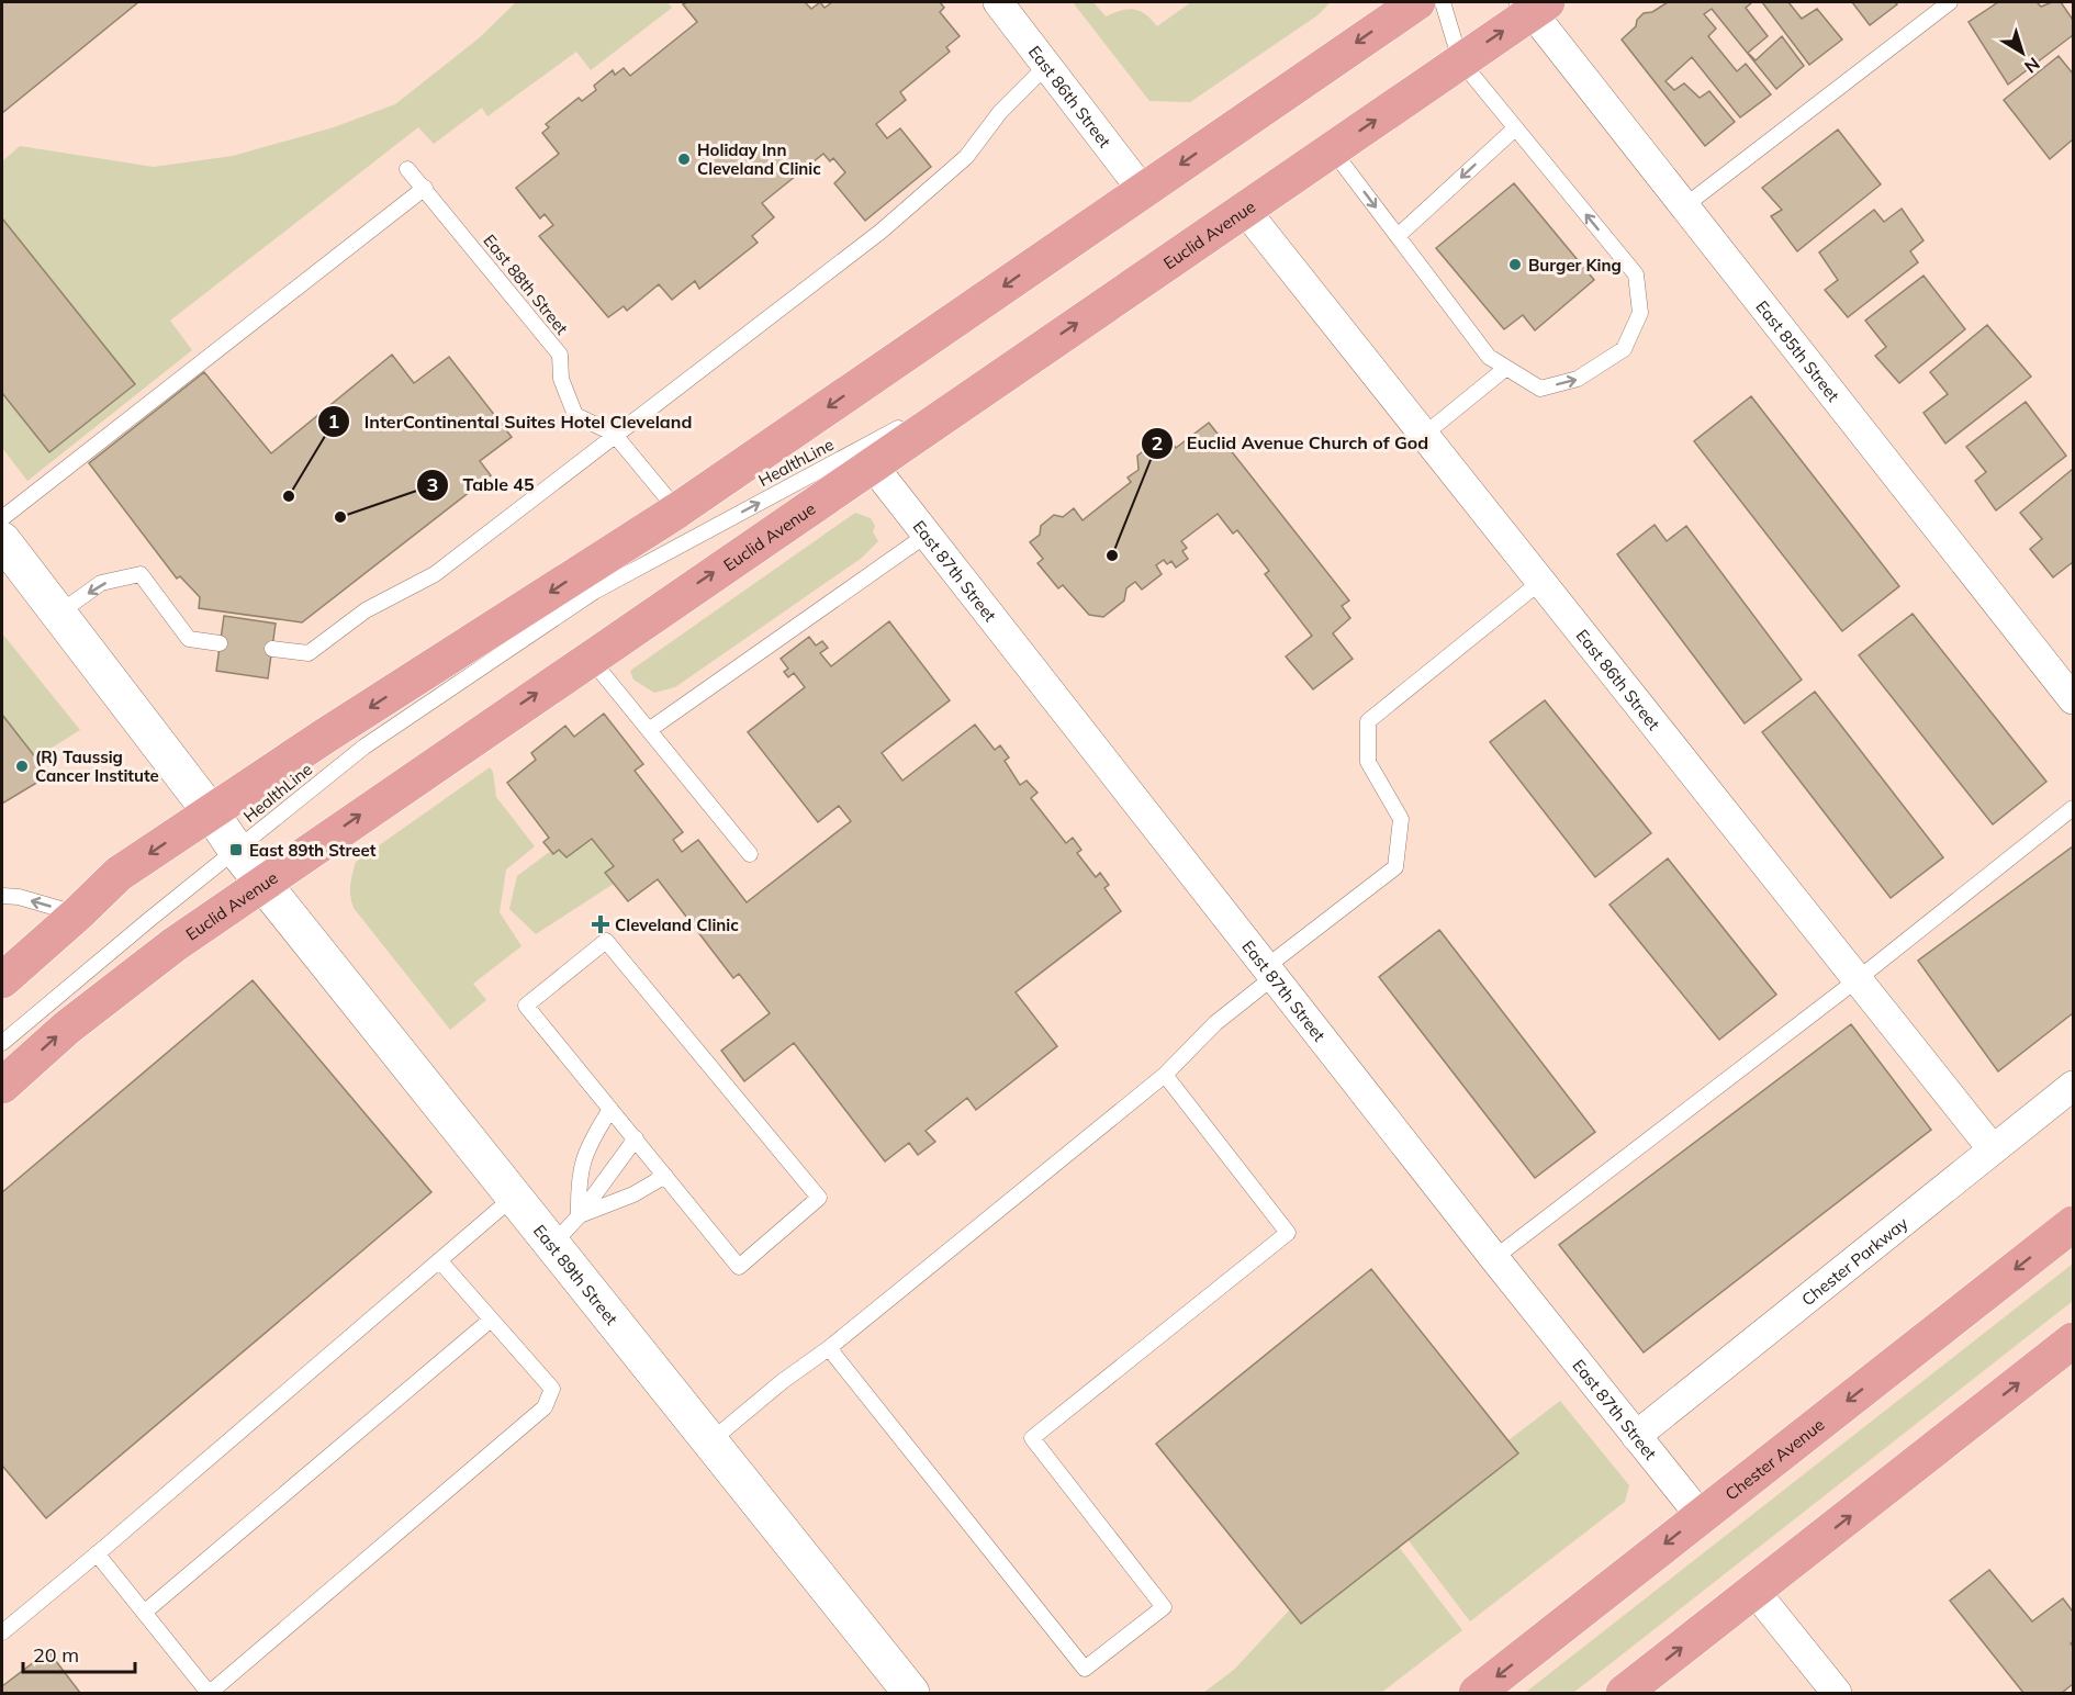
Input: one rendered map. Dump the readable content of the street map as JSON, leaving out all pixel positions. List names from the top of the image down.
{
  "streets": {
    "main road": ["Euclid Avenue", "Chester Avenue"],
    "street": [
      "East 86th Street",
      "East 85th Street",
      "East 87th Street",
      "Chester Parkway",
      "East 89th Street"
    ],
    "lane": ["East 88th Street", "HealthLine"]
  },
  "crossings": [
    ["East 86th Street", "Euclid Avenue"],
    ["East 86th Street", "Chester Parkway"],
    ["Euclid Avenue", "East 85th Street"],
    ["Euclid Avenue", "HealthLine"],
    ["Euclid Avenue", "East 87th Street"],
    ["Euclid Avenue", "East 89th Street"],
    ["HealthLine", "East 89th Street"],
    ["East 87th Street", "Chester Parkway"],
    ["East 87th Street", "Chester Avenue"]
  ],
  "places": {
    "other": [
      "Holiday Inn Cleveland Clinic",
      "Burger King",
      "InterContinental Suites Hotel Cleveland",
      "Table 45",
      "Euclid Avenue Church of God",
      "(R) Taussig Cancer Institute"
    ],
    "transit": ["East 89th Street"],
    "health": ["Cleveland Clinic"]
  },
  "scale_bar": "20 m",
  "north": "bottom right"
}
